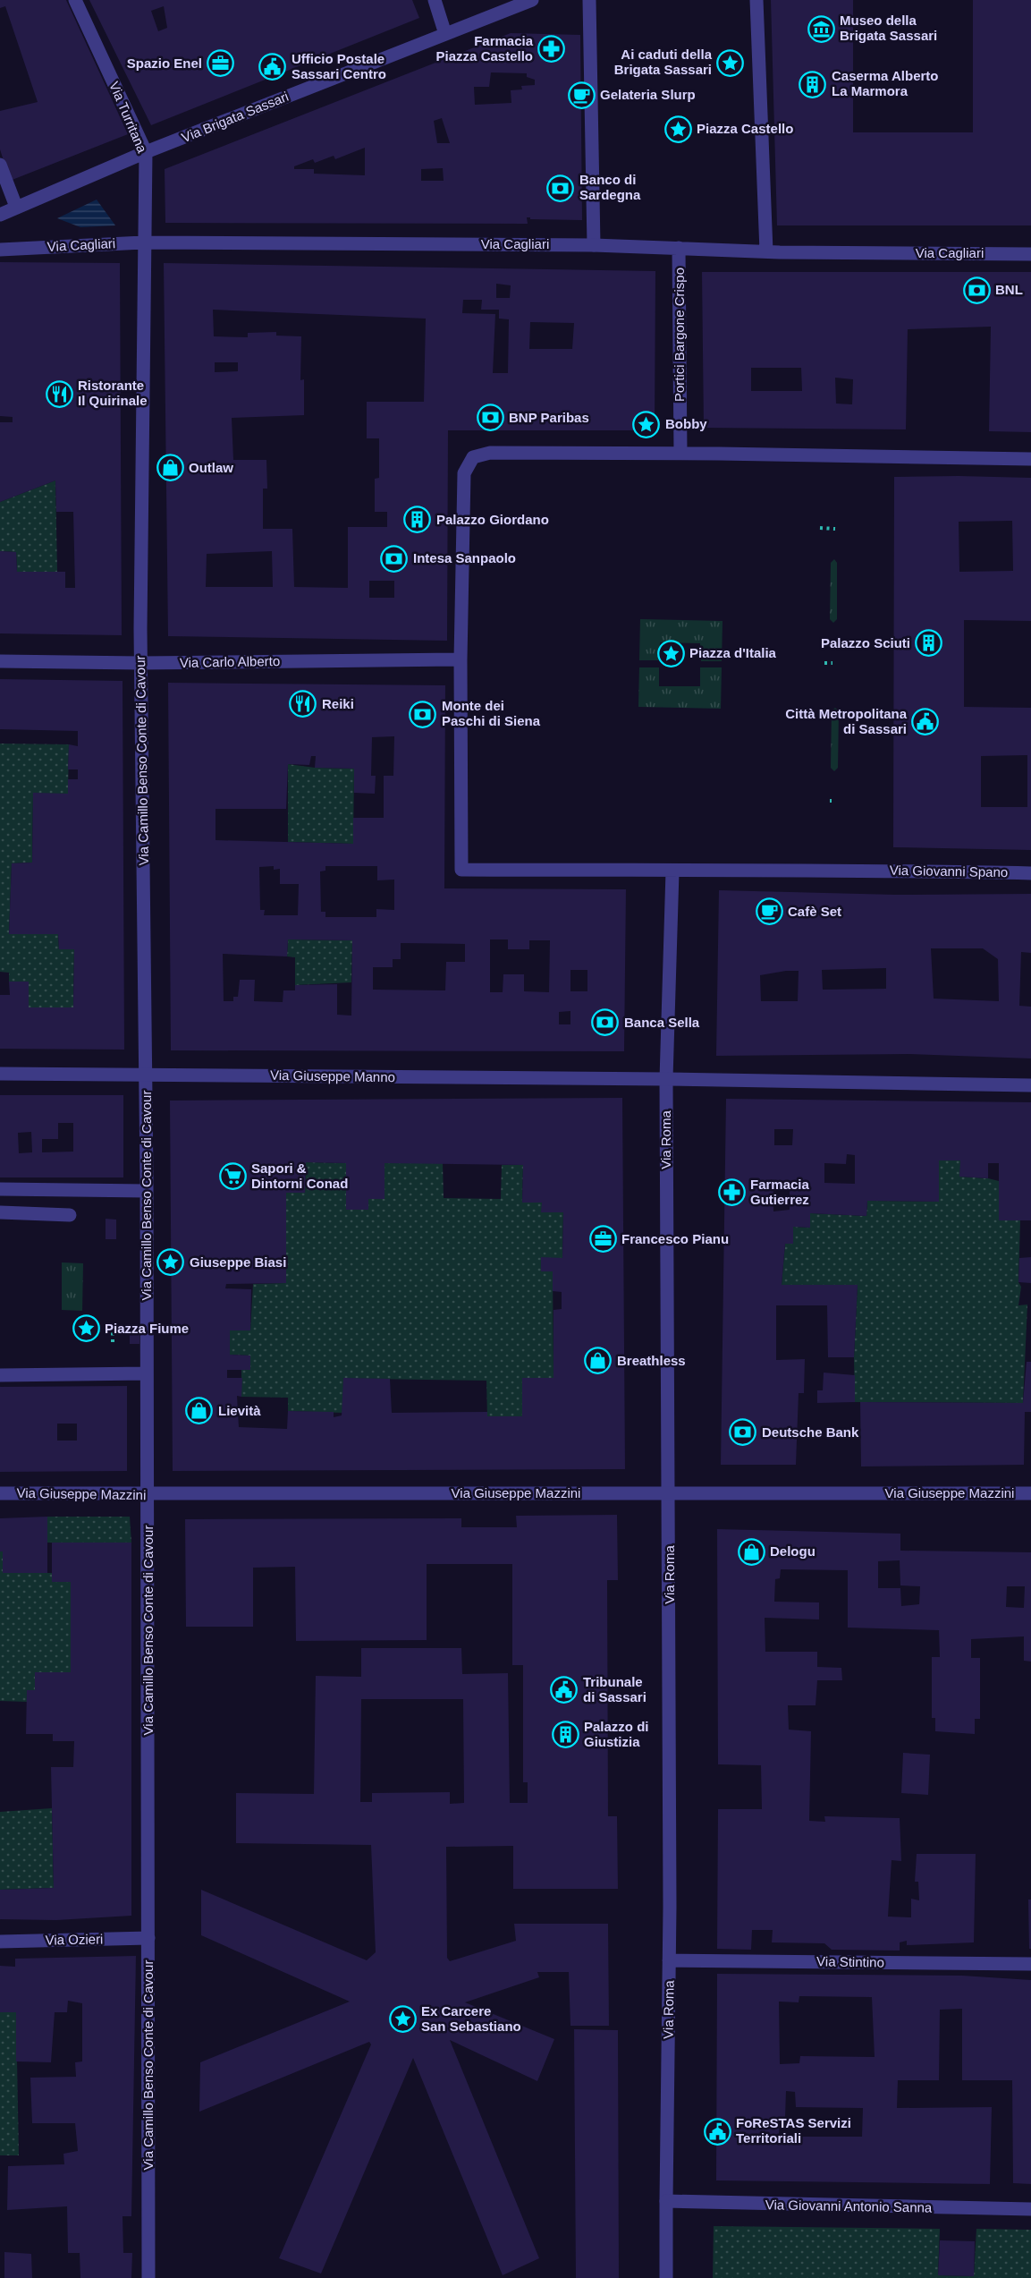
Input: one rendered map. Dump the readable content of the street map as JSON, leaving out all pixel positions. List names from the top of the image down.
{
  "streets": {
    "street": [
      "Via Turritana",
      "Via Brigata Sassari",
      "Via Cagliari",
      "Portici Bargone Crispo",
      "Via Carlo Alberto",
      "Via Camillo Benso Conte di Cavour",
      "Via Giovanni Spano",
      "Via Giuseppe Manno",
      "Via Roma",
      "Via Giuseppe Mazzini",
      "Via Ozieri",
      "Via Stintino",
      "Via Giovanni Antonio Sanna"
    ]
  },
  "crossings": [
    ["Via Turritana", "Via Brigata Sassari"],
    ["Via Turritana", "Via Cagliari"],
    ["Via Turritana", "Via Camillo Benso Conte di Cavour"],
    ["Via Cagliari", "Portici Bargone Crispo"],
    ["Via Cagliari", "Via Camillo Benso Conte di Cavour"],
    ["Via Carlo Alberto", "Via Camillo Benso Conte di Cavour"],
    ["Via Camillo Benso Conte di Cavour", "Via Giuseppe Manno"],
    ["Via Camillo Benso Conte di Cavour", "Via Giuseppe Mazzini"],
    ["Via Camillo Benso Conte di Cavour", "Via Ozieri"],
    ["Via Giovanni Spano", "Via Roma"],
    ["Via Giuseppe Manno", "Via Roma"],
    ["Via Roma", "Via Giuseppe Mazzini"],
    ["Via Roma", "Via Stintino"],
    ["Via Roma", "Via Giovanni Antonio Sanna"]
  ],
  "places": {
    "museum": ["Museo della Brigata Sassari"],
    "pharmacy": ["Farmacia Piazza Castello", "Farmacia Gutierrez"],
    "place": [
      "Ai caduti della Brigata Sassari",
      "Piazza Castello",
      "Bobby",
      "Piazza d'Italia",
      "Giuseppe Biasi",
      "Piazza Fiume",
      "Ex Carcere San Sebastiano"
    ],
    "office": ["Spazio Enel", "Francesco Pianu"],
    "public building": [
      "Ufficio Postale Sassari Centro",
      "Città Metropolitana di Sassari",
      "Tribunale di Sassari",
      "FoReSTAS Servizi Territoriali"
    ],
    "building": [
      "Caserma Alberto La Marmora",
      "Palazzo Giordano",
      "Palazzo Sciuti",
      "Palazzo di Giustizia"
    ],
    "cafe": ["Gelateria Slurp", "Cafè Set"],
    "bank": [
      "Banco di Sardegna",
      "BNL",
      "BNP Paribas",
      "Intesa Sanpaolo",
      "Monte dei Paschi di Siena",
      "Banca Sella",
      "Deutsche Bank"
    ],
    "restaurant": ["Ristorante Il Quirinale", "Reiki"],
    "shop": [
      "Outlaw",
      "Breathless",
      "Lievità",
      "Delogu"
    ],
    "supermarket": ["Sapori & Dintorni Conad"]
  }
}
